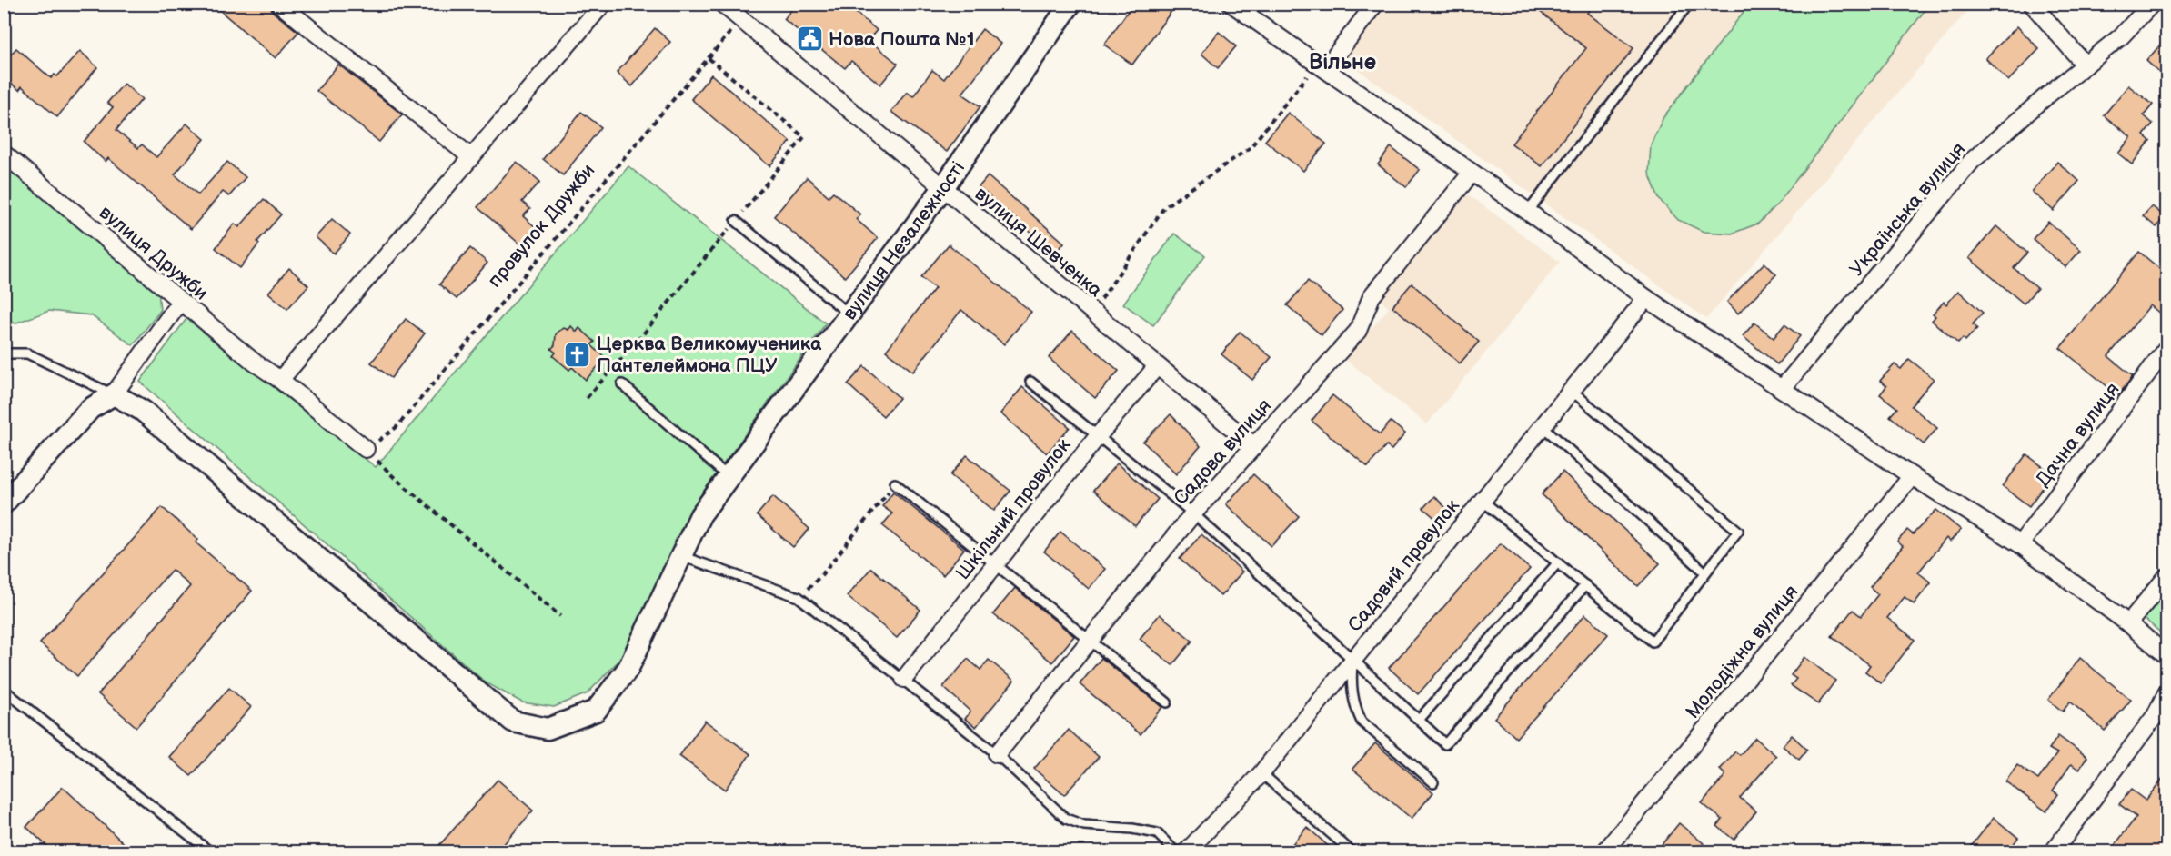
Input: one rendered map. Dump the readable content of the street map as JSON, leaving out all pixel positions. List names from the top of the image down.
{
  "streets": {
    "street": [
      "Українська вулиця",
      "вулиця Незалежності",
      "вулиця Шевченка",
      "вулиця Дружби",
      "Дачна вулиця",
      "Садова вулиця",
      "Шкільний провулок",
      "Садовий провулок",
      "Молодіжна вулиця"
    ],
    "path": ["провулок Дружби"]
  },
  "crossings": [
    ["провулок Дружби", "вулиця Шевченка"],
    ["провулок Дружби", "вулиця Дружби"],
    ["вулиця Незалежності", "вулиця Шевченка"],
    ["вулиця Шевченка", "Садова вулиця"],
    ["вулиця Шевченка", "Шкільний провулок"]
  ],
  "districts": ["Вільне"],
  "places": {
    "public building": ["Нова Пошта №1"],
    "church": ["Церква Великомученика Пантелеймона ПЦУ"]
  }
}
